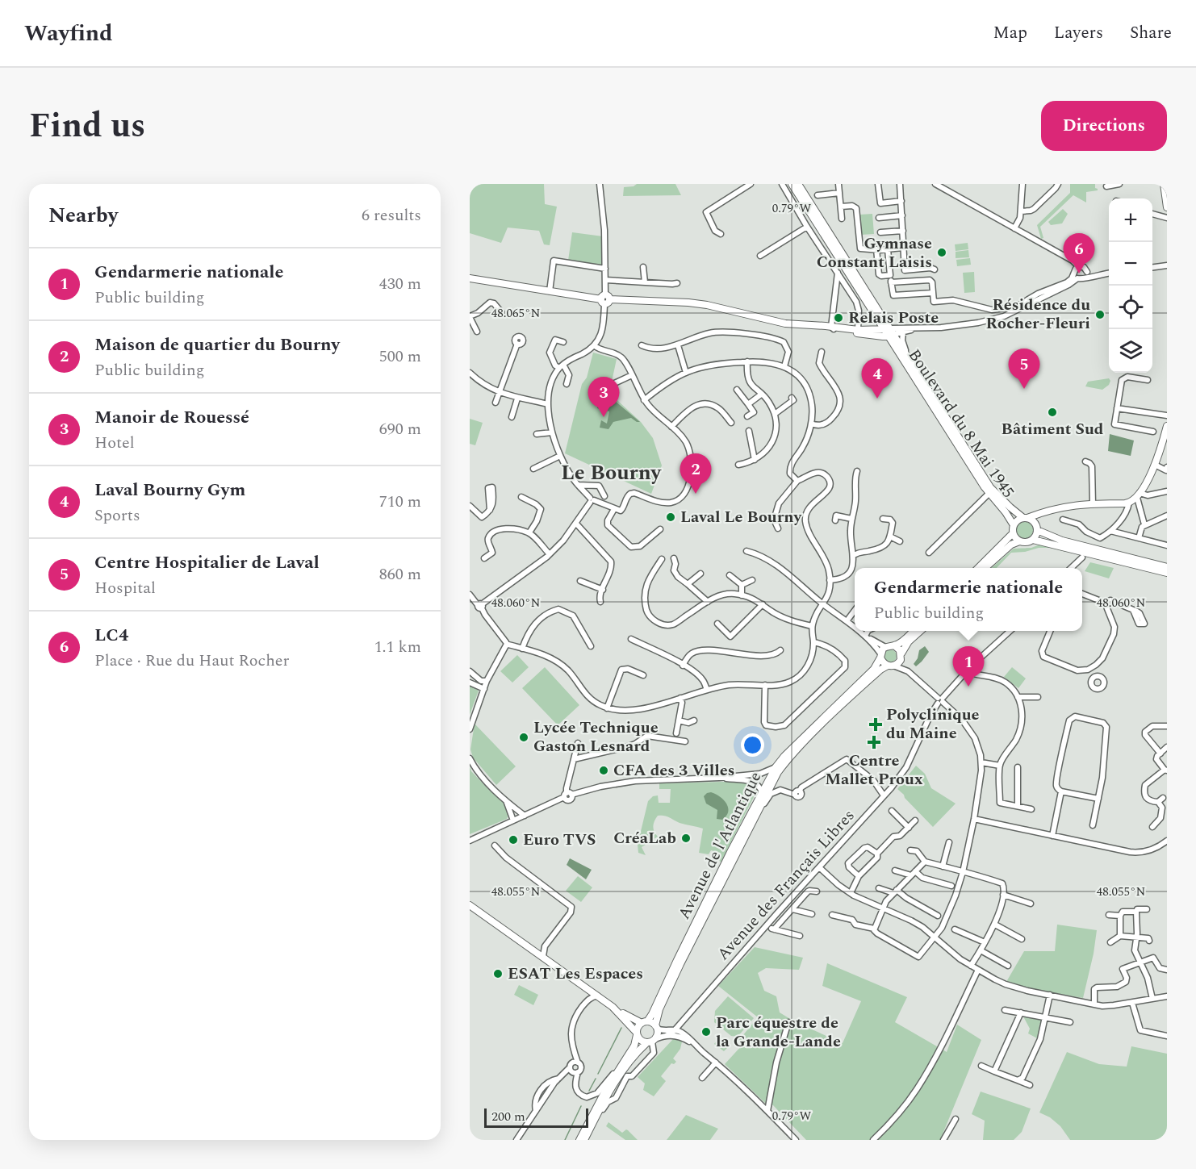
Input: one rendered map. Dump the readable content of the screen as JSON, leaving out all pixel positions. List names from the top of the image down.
{
  "streets": {
    "main road": ["Boulevard du 8 Mai 1945", "Avenue de l'Atlantique"],
    "street": ["Avenue des Français Libres"]
  },
  "districts": ["Le Bourny"],
  "places": {
    "other": [
      "Gymnase Constant Laisis",
      "Résidence du Rocher-Fleuri",
      "Relais Poste",
      "Bâtiment Sud",
      "Laval Le Bourny",
      "Lycée Technique Gaston Lesnard",
      "CFA des 3 Villes",
      "CréaLab",
      "Euro TVS",
      "ESAT Les Espaces",
      "Parc équestre de la Grande-Lande"
    ],
    "health": ["Polyclinique du Maine", "Centre Mallet Proux"]
  },
  "scale_bar": "200 m",
  "page": {
    "header": "Wayfind",
    "nav": ["Map", "Layers", "Share"],
    "title": "Find us",
    "buttons": "Directions",
    "heading": ["Nearby", "6 results"],
    "map_buttons": ["+", "−"],
    "pins": [
      "6",
      "5",
      "4",
      "3",
      "2",
      "1"
    ],
    "list": [
      {
        "mark": "1",
        "name": "Gendarmerie nationale",
        "note": "Public building",
        "value": "430 m"
      },
      {
        "mark": "2",
        "name": "Maison de quartier du Bourny",
        "note": "Public building",
        "value": "500 m"
      },
      {
        "mark": "3",
        "name": "Manoir de Rouessé",
        "note": "Hotel",
        "value": "690 m"
      },
      {
        "mark": "4",
        "name": "Laval Bourny Gym",
        "note": "Sports",
        "value": "710 m"
      },
      {
        "mark": "5",
        "name": "Centre Hospitalier de Laval",
        "note": "Hospital",
        "value": "860 m"
      },
      {
        "mark": "6",
        "name": "LC4",
        "note": "Place · Rue du Haut Rocher",
        "value": "1.1 km"
      }
    ],
    "popup": ["Gendarmerie nationale", "Public building"],
    "scale": "200 m"
  },
  "coordinates": [
    "0.79°W",
    "48.065°N",
    "48.060°N",
    "48.055°N"
  ]
}
